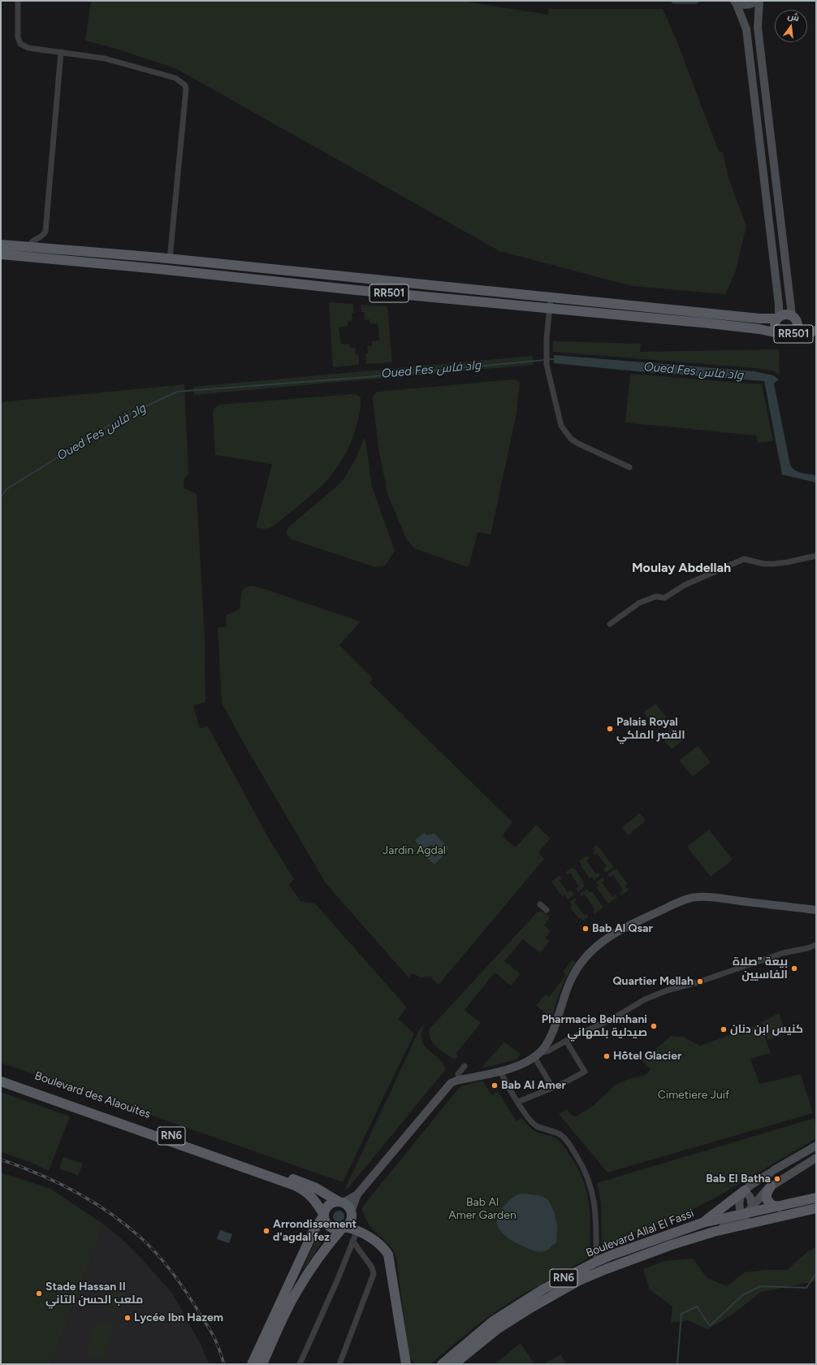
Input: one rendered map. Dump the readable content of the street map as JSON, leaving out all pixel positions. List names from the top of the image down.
{
  "streets": {
    "main road": [
      "RR501",
      "Boulevard des Alaouites",
      "RN6",
      "Boulevard Allal El Fassi"
    ]
  },
  "crossings": [
    ["Boulevard des Alaouites", "RN6"]
  ],
  "districts": ["Moulay Abdellah"],
  "water": ["Oued Fes واد فاس"],
  "parks": ["Jardin Agdal", "Cimetiere Juif", "Bab Al Amer Garden"],
  "places": [
    "Palais Royal القصر الملكي",
    "Bab Al Qsar",
    "بيعة \"صلاة الفاسيين",
    "Quartier Mellah",
    "Pharmacie Belmhani صيدلية بلمهاني",
    "كنيس ابن دنان",
    "Hôtel Glacier",
    "Bab Al Amer",
    "Bab El Batha",
    "Arrondissement d'agdal fez",
    "Stade Hassan II ملعب الحسن التاني",
    "Lycée Ibn Hazem"
  ],
  "north": "top"
}
